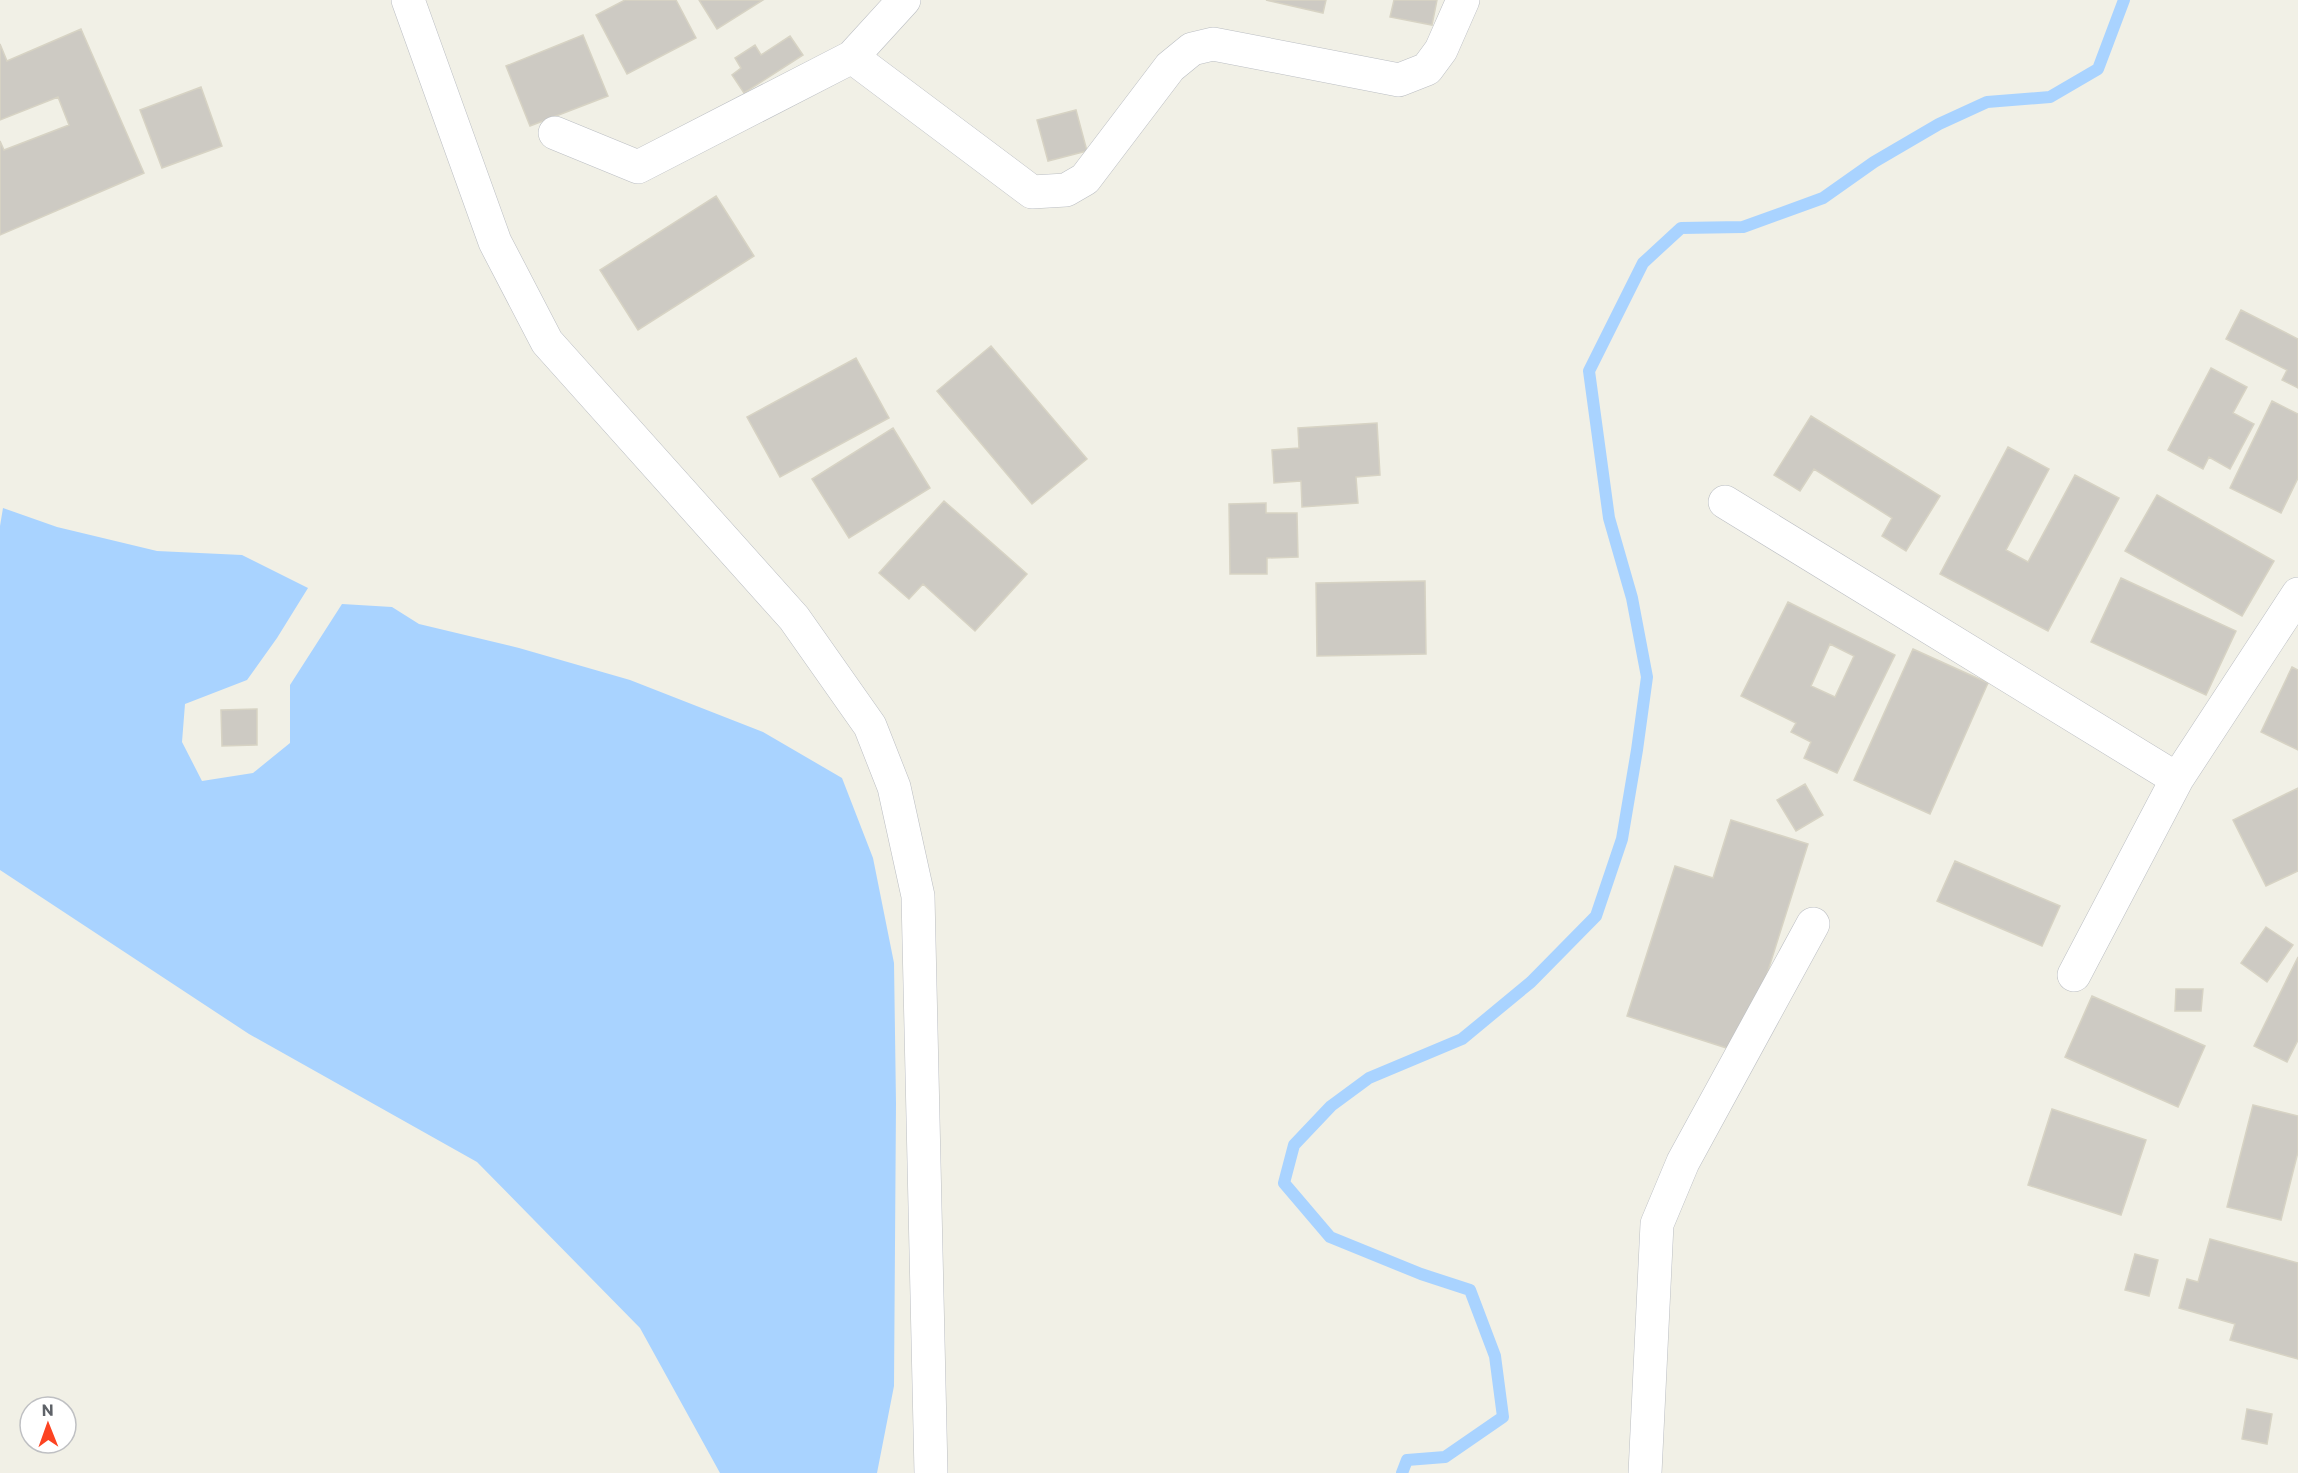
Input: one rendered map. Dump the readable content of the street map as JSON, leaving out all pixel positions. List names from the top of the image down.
{
  "north": "top"
}
